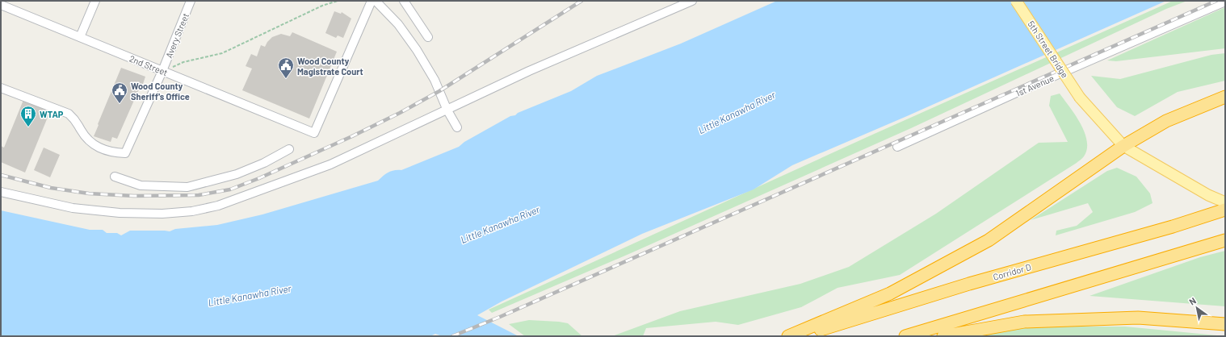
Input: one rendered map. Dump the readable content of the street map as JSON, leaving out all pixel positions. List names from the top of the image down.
{
  "streets": {
    "highway": ["Corridor D"],
    "main road": ["5th Street Bridge"],
    "street": ["Avery Street", "2nd Street", "1st Avenue"]
  },
  "crossings": [
    ["Avery Street", "2nd Street"]
  ],
  "water": ["Little Kanawha River"],
  "places": {
    "public building": ["Wood County Magistrate Court", "Wood County Sheriff's Office"],
    "building": ["WTAP"]
  },
  "north": "top left"
}
